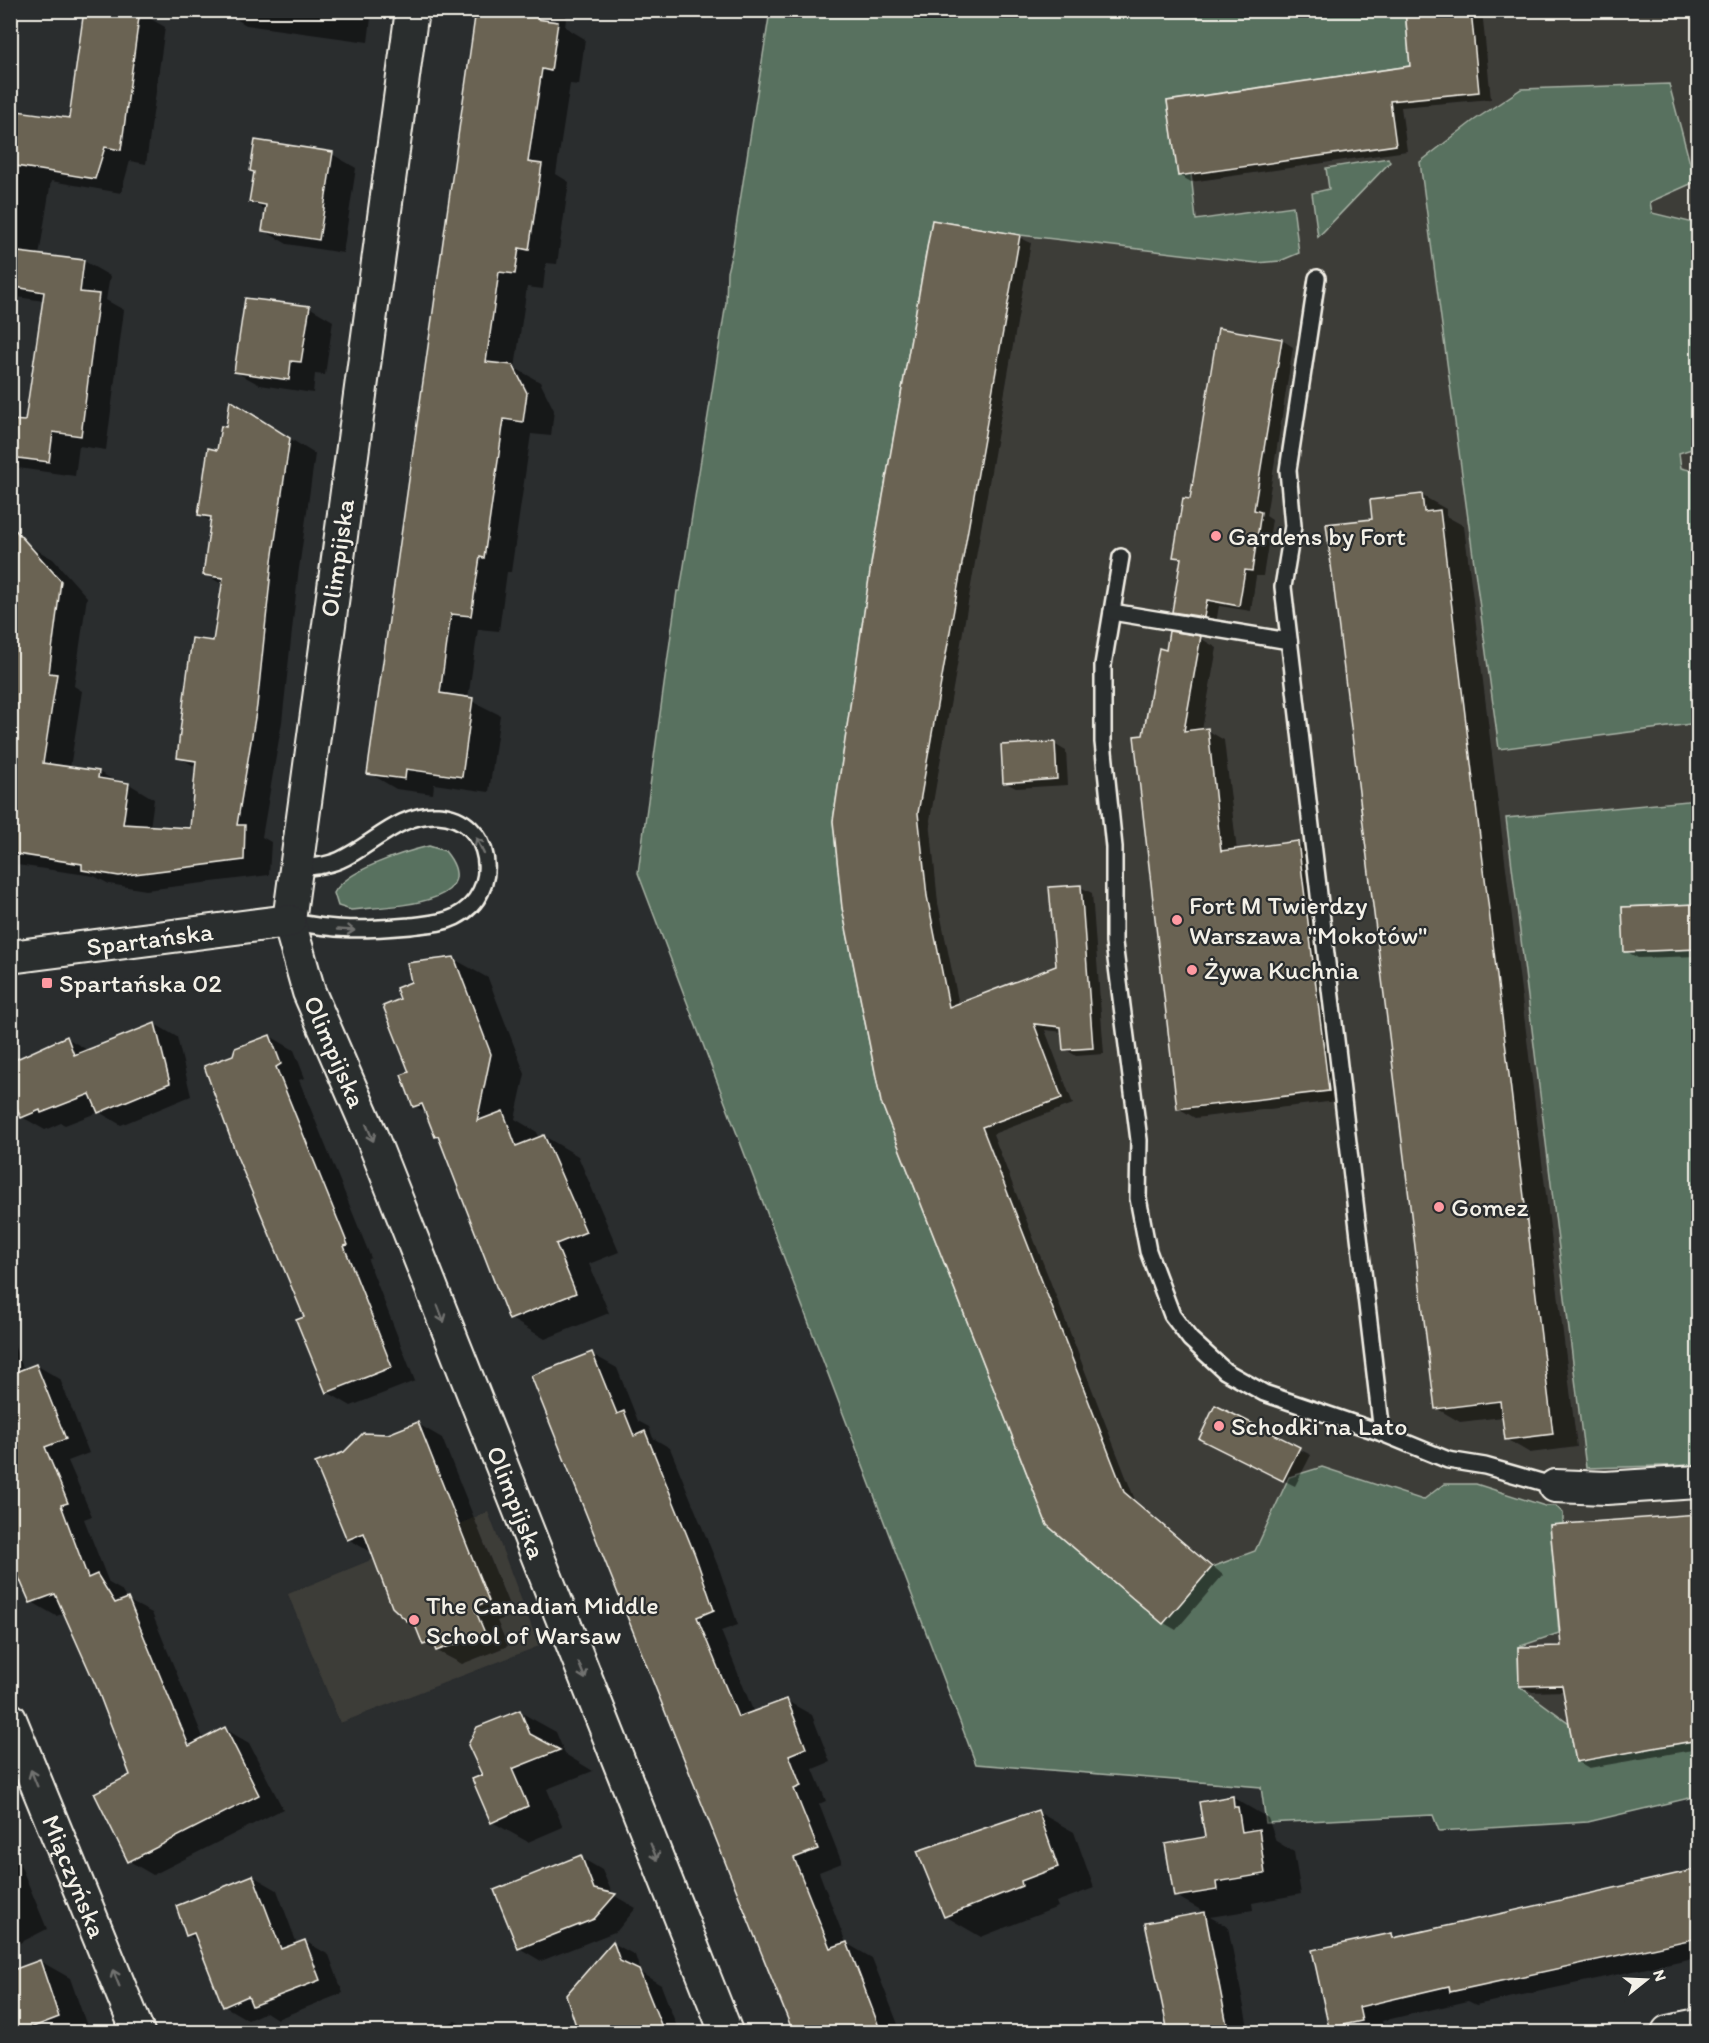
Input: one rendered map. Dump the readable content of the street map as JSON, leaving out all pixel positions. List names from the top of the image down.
{
  "streets": {
    "street": ["Olimpijska", "Spartańska", "Miączyńska"]
  },
  "crossings": [
    ["Olimpijska", "Spartańska"]
  ],
  "one_way": ["Olimpijska", "Miączyńska"],
  "places": {
    "other": [
      "Gardens by Fort",
      "Fort M Twierdzy Warszawa \"Mokotów\"",
      "Żywa Kuchnia",
      "Gomez",
      "Schodki na Lato",
      "The Canadian Middle School of Warsaw"
    ],
    "transit": ["Spartańska 02"]
  },
  "north": "right"
}
